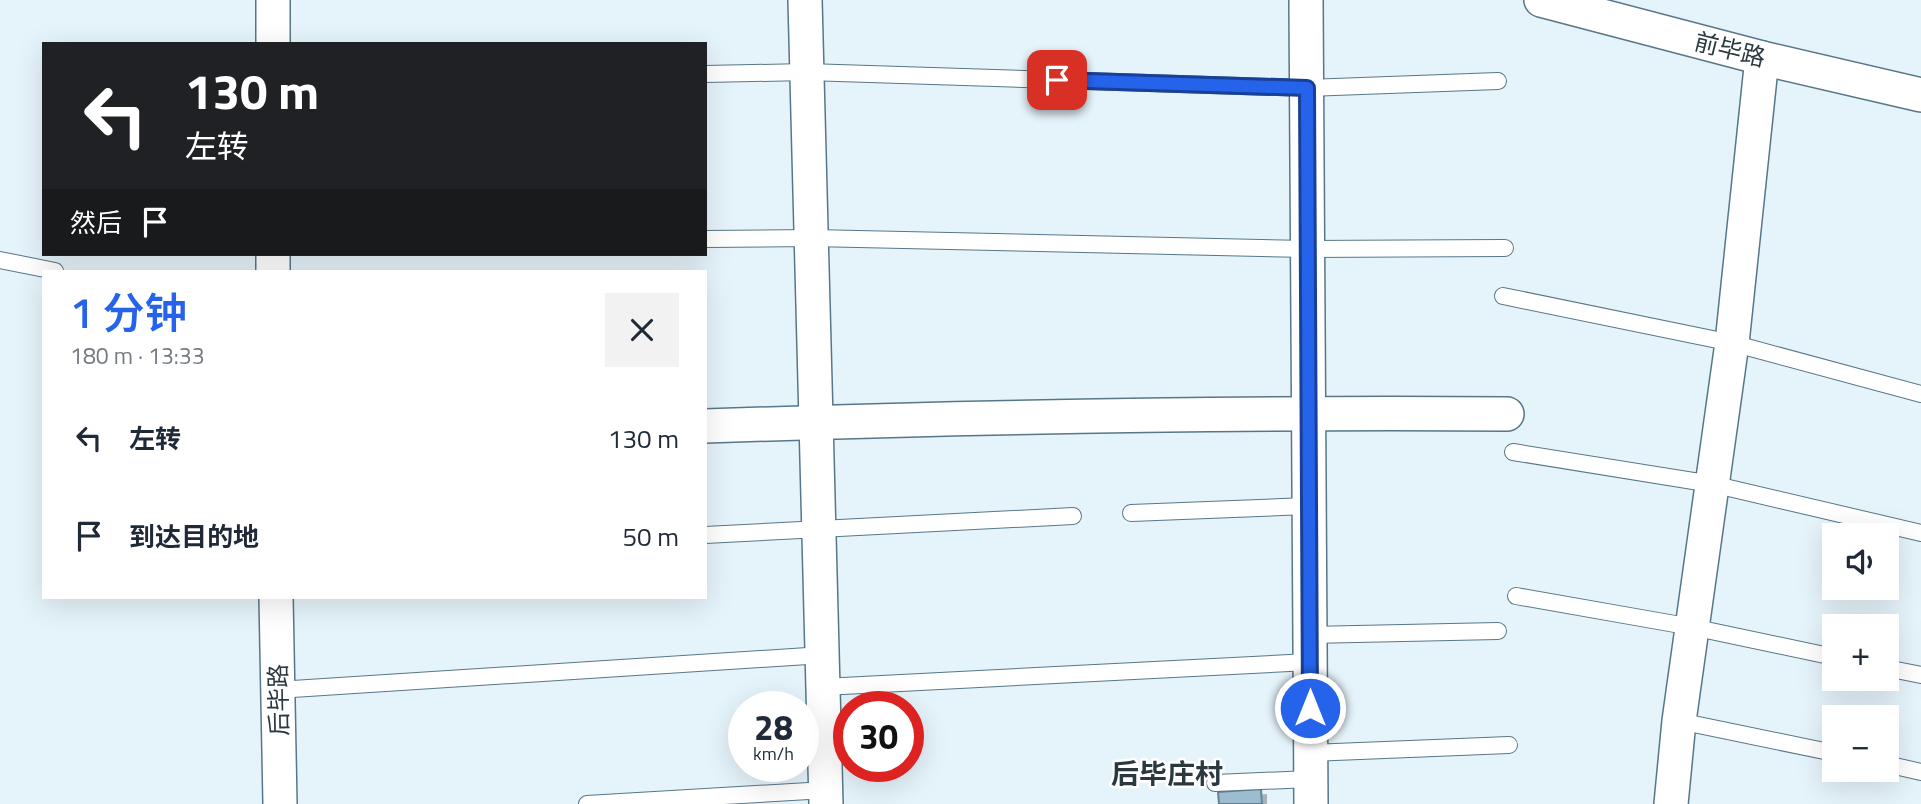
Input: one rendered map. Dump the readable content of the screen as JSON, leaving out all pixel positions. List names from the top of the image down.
{
  "streets": {
    "street": ["前毕路", "后毕路"]
  },
  "districts": ["后毕庄村"],
  "page": {
    "turn": ["130 m", "左转"],
    "then": "然后",
    "heading": ["1 分钟", "180 m · 13:33"],
    "list": [
      {
        "name": "左转",
        "value": "130 m"
      },
      {
        "name": "到达目的地",
        "value": "50 m"
      }
    ],
    "map_buttons": ["+", "−"],
    "speed": "28 km/h",
    "limit": "30"
  }
}
